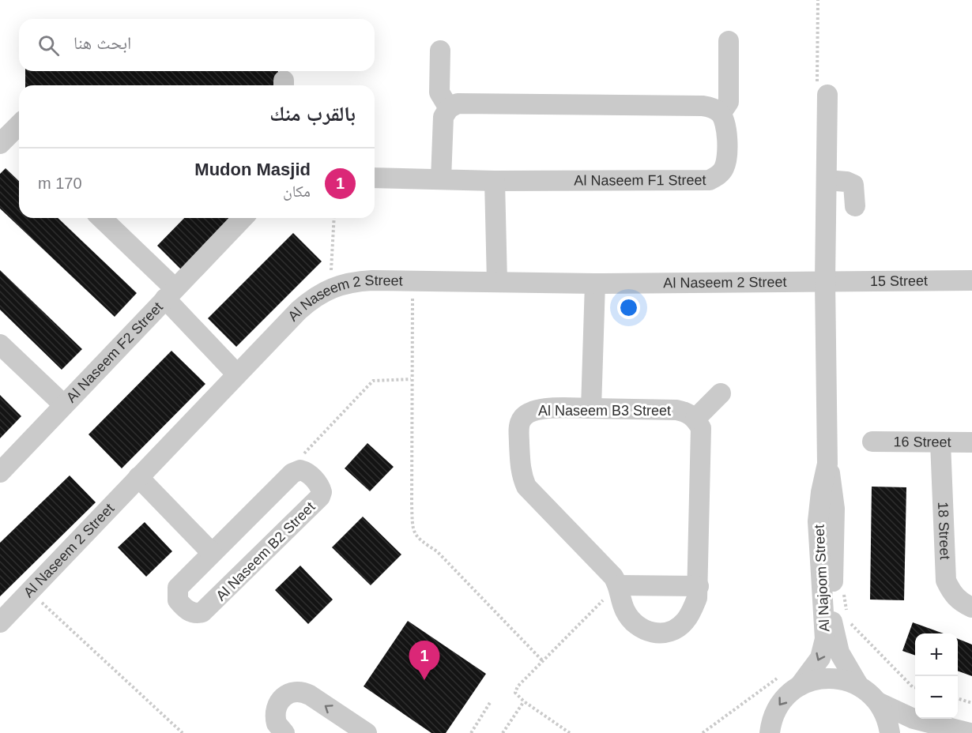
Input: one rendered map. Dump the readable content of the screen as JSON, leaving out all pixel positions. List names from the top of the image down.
{
  "streets": {
    "street": [
      "Al Naseem F1 Street",
      "15 Street",
      "Al Naseem 2 Street",
      "Al Naseem F2 Street",
      "Al Naseem B3 Street",
      "16 Street",
      "18 Street",
      "Al Naseem B2 Street",
      "Al Najoom Street"
    ]
  },
  "crossings": [
    ["15 Street", "Al Naseem 2 Street"],
    ["15 Street", "Al Najoom Street"],
    ["Al Naseem 2 Street", "Al Naseem F2 Street"],
    ["Al Naseem 2 Street", "Al Najoom Street"],
    ["16 Street", "18 Street"]
  ],
  "page": {
    "search": "ابحث هنا",
    "heading": "بالقرب منك",
    "list": [
      {
        "mark": "1",
        "name": "Mudon Masjid",
        "note": "مكان",
        "value": "170 m"
      }
    ],
    "map_buttons": ["+", "−"],
    "pins": "1"
  }
}
